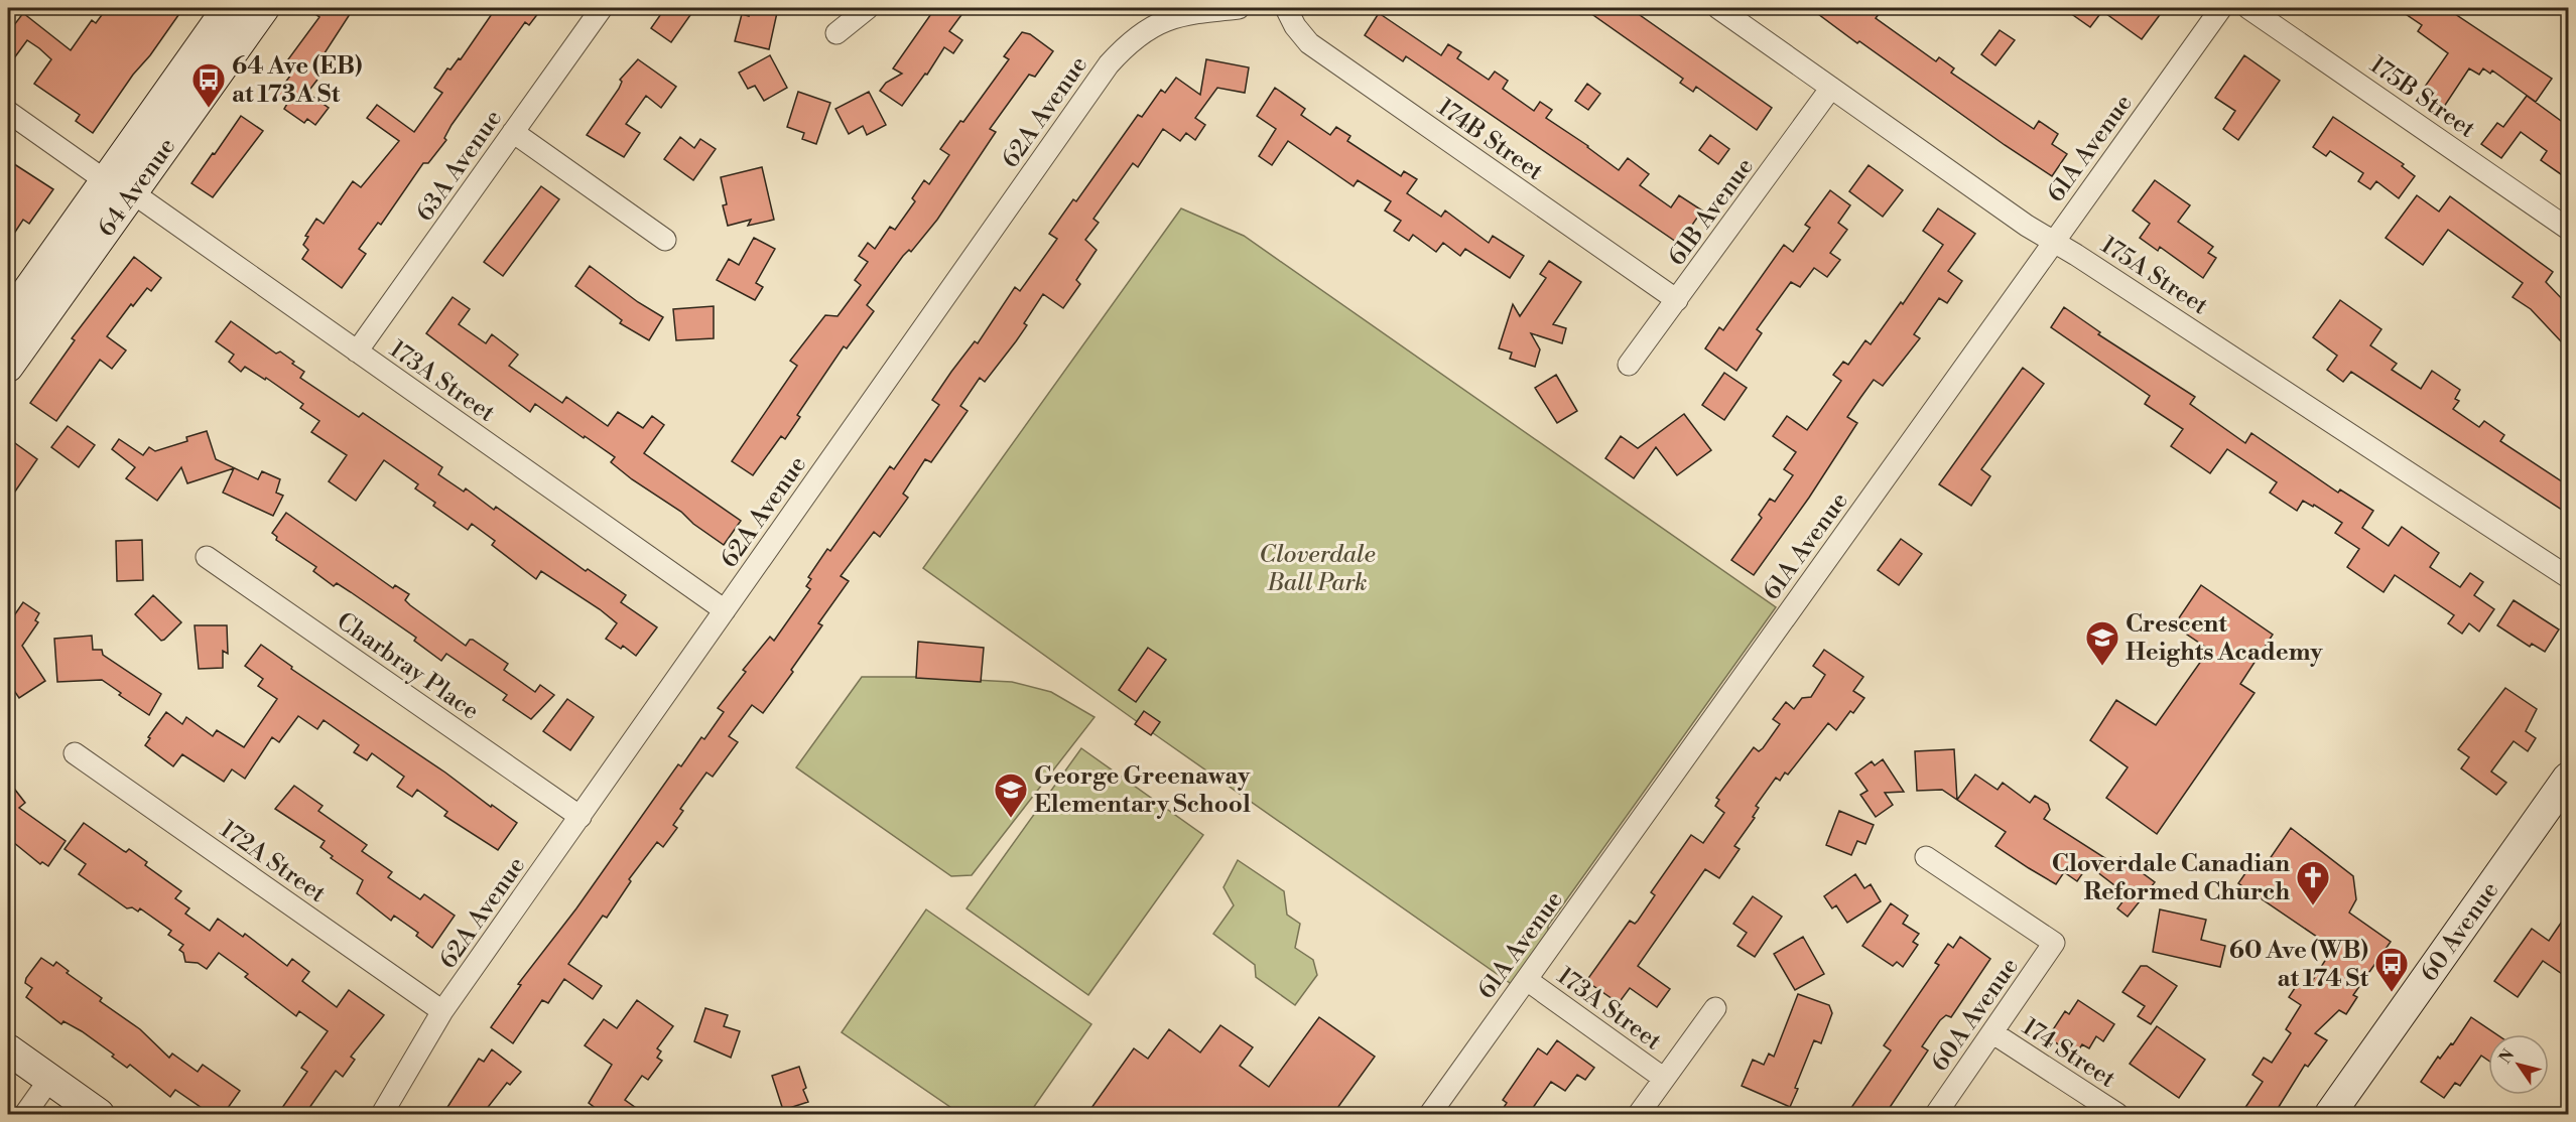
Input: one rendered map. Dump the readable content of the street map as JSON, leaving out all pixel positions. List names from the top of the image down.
{
  "streets": {
    "main road": ["64 Avenue", "60 Avenue"],
    "street": [
      "175B Street",
      "62A Avenue",
      "174B Street",
      "61A Avenue",
      "63A Avenue",
      "61B Avenue",
      "175A Street",
      "173A Street",
      "Charbray Place",
      "172A Street",
      "60A Avenue",
      "174 Street"
    ]
  },
  "crossings": [
    ["62A Avenue", "173A Street"],
    ["62A Avenue", "Charbray Place"],
    ["62A Avenue", "172A Street"],
    ["174B Street", "61B Avenue"],
    ["61A Avenue", "175A Street"],
    ["61A Avenue", "173A Street"],
    ["63A Avenue", "173A Street"],
    ["64 Avenue", "173A Street"],
    ["61B Avenue", "175A Street"],
    ["60A Avenue", "174 Street"]
  ],
  "parks": ["Cloverdale Ball Park"],
  "places": {
    "bus stop": ["64 Ave (EB) at 173A St", "60 Ave (WB) at 174 St"],
    "school or university": ["Crescent Heights Academy", "George Greenaway Elementary School"],
    "church": ["Cloverdale Canadian Reformed Church"]
  },
  "north": "top left"
}
